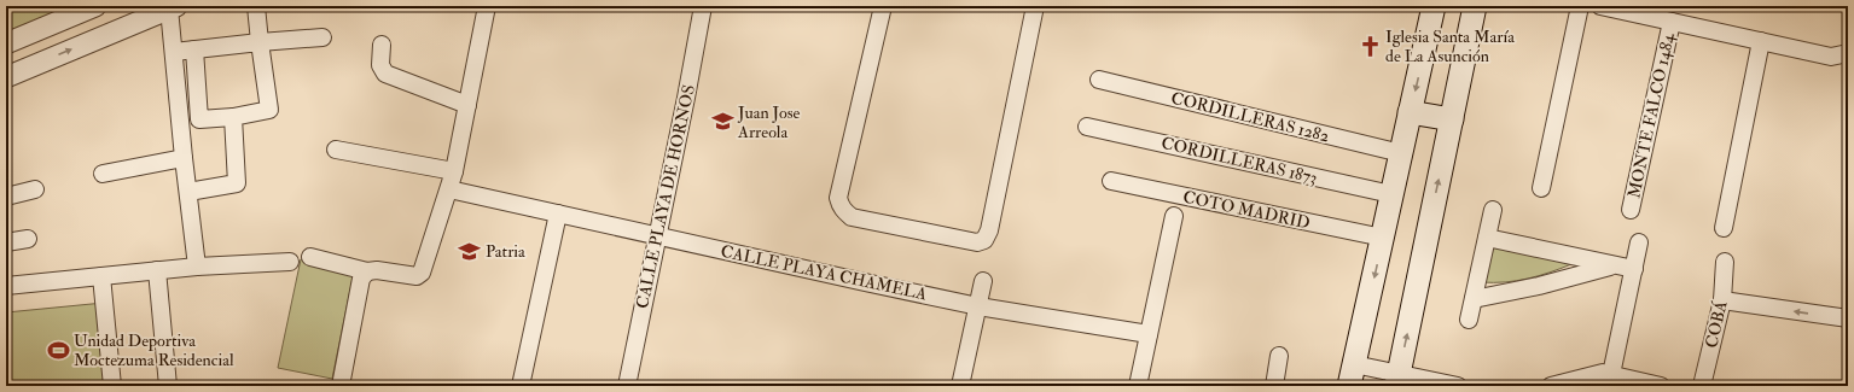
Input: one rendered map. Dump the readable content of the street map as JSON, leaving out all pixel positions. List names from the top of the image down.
{
  "streets": {
    "street": [
      "MONTE FALCO 1484",
      "CORDILLERAS 1282",
      "CORDILLERAS 1873",
      "CALLE PLAYA DE HORNOS",
      "COTO MADRID",
      "CALLE PLAYA CHAMELA",
      "COBÁ"
    ]
  },
  "crossings": [
    ["CALLE PLAYA DE HORNOS", "CALLE PLAYA CHAMELA"]
  ],
  "places": {
    "church": ["Iglesia Santa María de La Asunción"],
    "school or university": ["Juan Jose Arreola", "Patria"],
    "sports": ["Unidad Deportiva Moctezuma Residencial"]
  }
}
